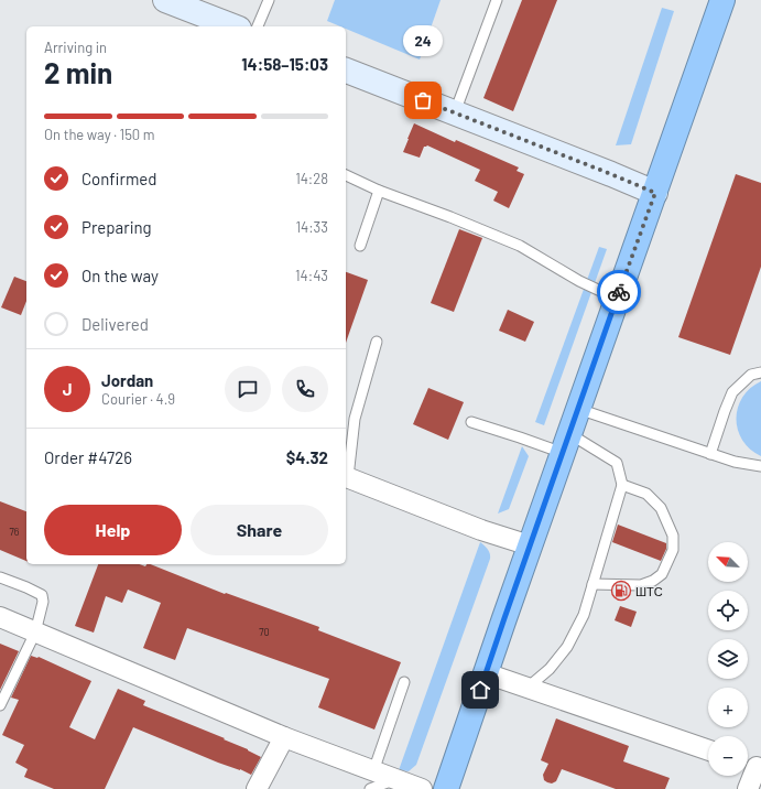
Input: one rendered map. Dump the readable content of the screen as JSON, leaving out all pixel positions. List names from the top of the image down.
{
  "places": {
    "other": ["24"],
    "fuel station": ["ШТС"]
  },
  "house_numbers": ["76", "70"],
  "north": "top left",
  "page": {
    "bubble": "24",
    "heading": ["2 min", "Arriving in", "14:58–15:03"],
    "panel": [
      "Jordan",
      "Courier · 4.9",
      "Order #4726",
      "$4.32"
    ],
    "bar": "On the way · 150 m",
    "list": [
      ["Confirmed", "14:28"],
      ["Preparing", "14:33"],
      ["On the way", "14:43"],
      "Delivered"
    ],
    "round": "J",
    "buttons": ["Help", "Share"],
    "map_buttons": ["+", "−"]
  }
}
